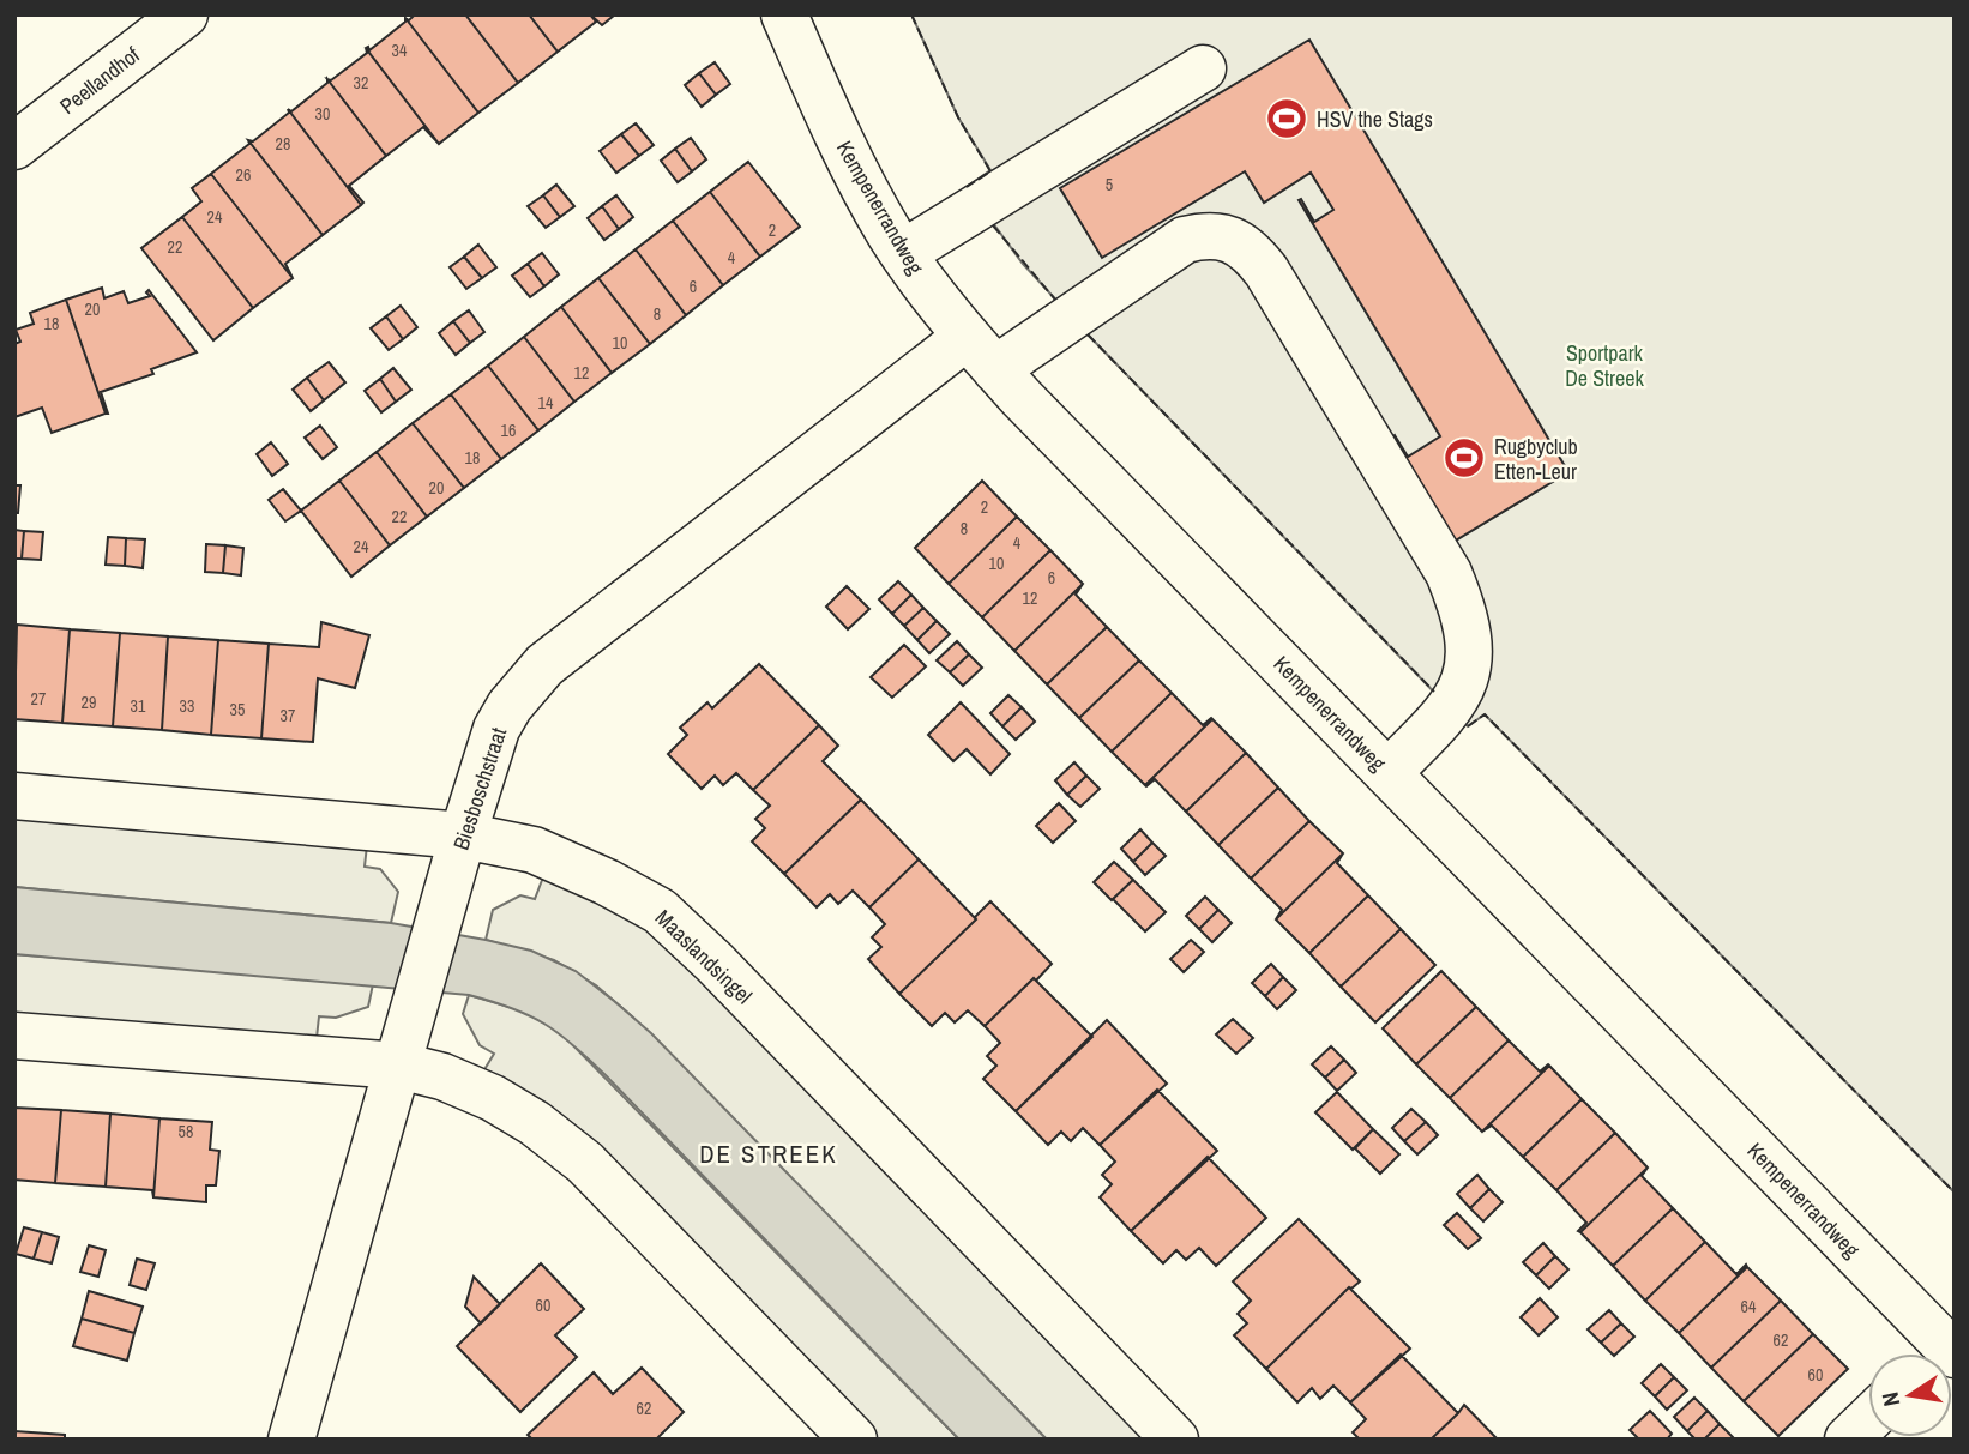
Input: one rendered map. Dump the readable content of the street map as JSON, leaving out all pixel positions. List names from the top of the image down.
{
  "streets": {
    "street": [
      "Peellandhof",
      "Kempenerrandweg",
      "Biesboschstraat",
      "Maaslandsingel"
    ]
  },
  "crossings": [
    ["Kempenerrandweg", "Biesboschstraat"],
    ["Biesboschstraat", "Maaslandsingel"]
  ],
  "districts": ["DE STREEK"],
  "parks": ["Sportpark De Streek"],
  "places": {
    "sports": ["HSV the Stags", "Rugbyclub Etten-Leur"]
  },
  "house_numbers": [
    "34",
    "32",
    "30",
    "28",
    "26",
    "5",
    "24",
    "2",
    "22",
    "4",
    "6",
    "20",
    "8",
    "18",
    "10",
    "12",
    "14",
    "16",
    "18",
    "20",
    "2",
    "22",
    "8",
    "4",
    "24",
    "10",
    "6",
    "12",
    "27",
    "29",
    "31",
    "33",
    "35",
    "37",
    "58",
    "60",
    "64",
    "62",
    "60",
    "62"
  ],
  "north": "left"
}
